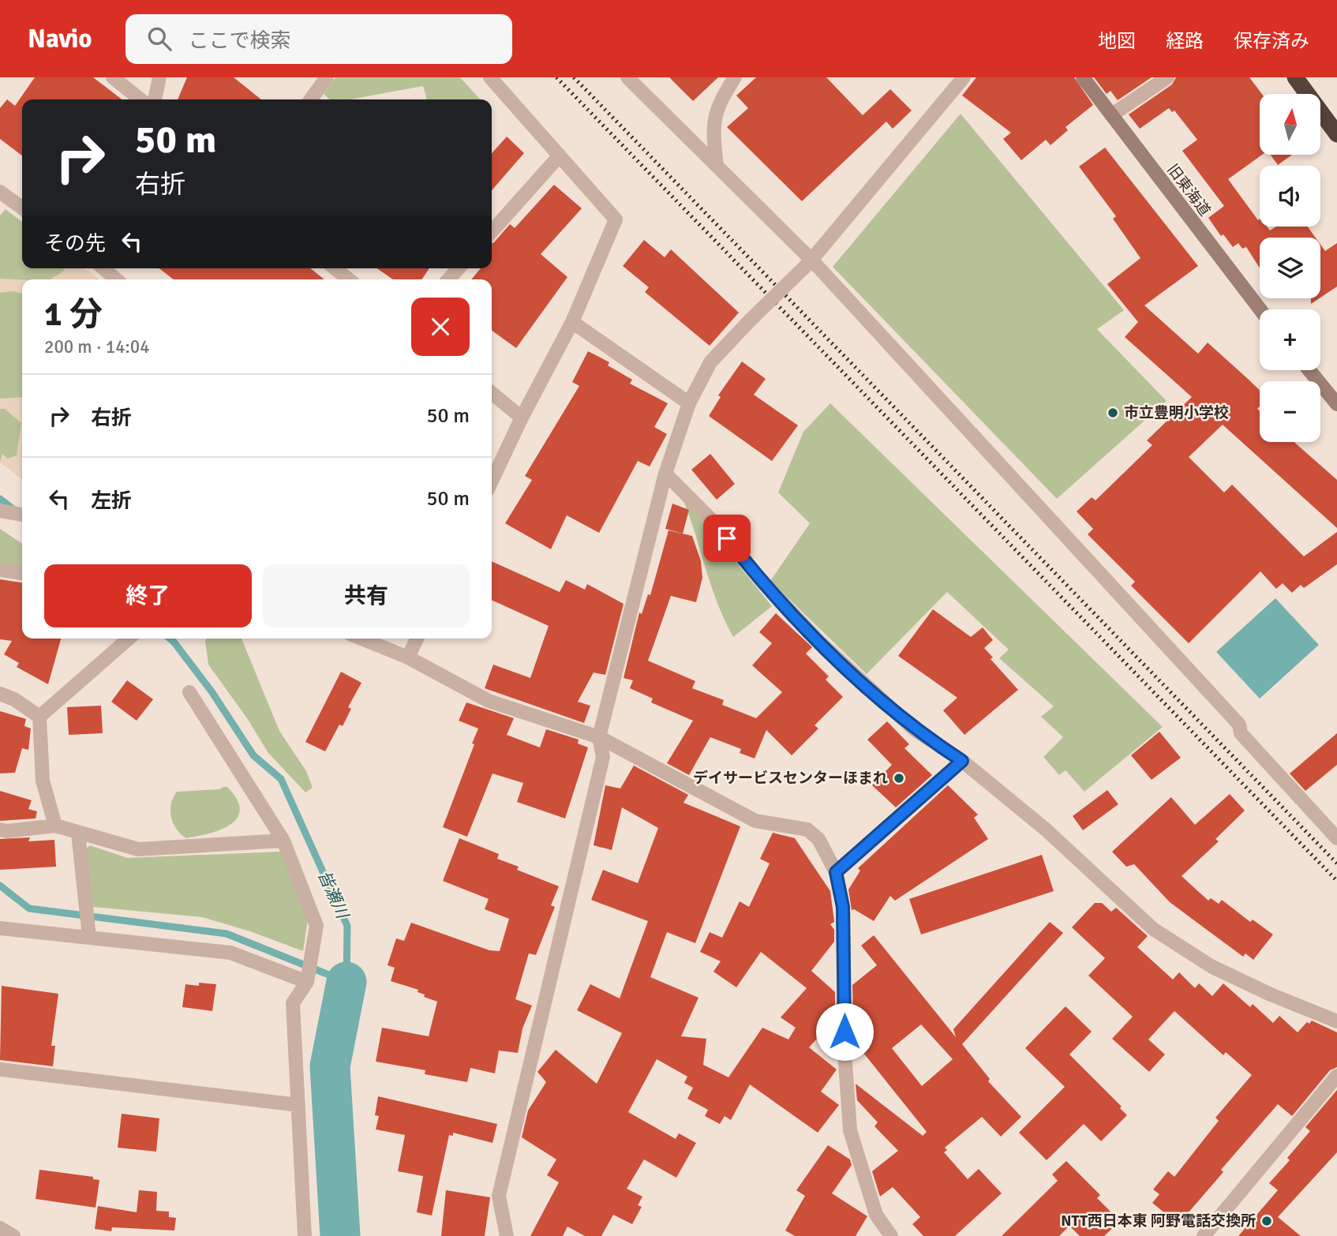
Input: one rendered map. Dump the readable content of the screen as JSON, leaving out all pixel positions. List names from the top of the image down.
{
  "streets": {
    "street": ["旧東海道"]
  },
  "water": ["皆瀬川"],
  "places": ["市立豊明小学校", "デイサービスセンターほまれ", "NTT西日本東 阿野電話交換所"],
  "north": "top",
  "page": {
    "header": "Navio",
    "search": "ここで検索",
    "nav": ["地図", "経路", "保存済み"],
    "map_buttons": ["+", "−"],
    "turn": ["50 m", "右折"],
    "then": "その先",
    "heading": ["1 分", "200 m · 14:04"],
    "list": [
      {
        "name": "右折",
        "value": "50 m"
      },
      {
        "name": "左折",
        "value": "50 m"
      }
    ],
    "buttons": ["終了", "共有"]
  }
}
